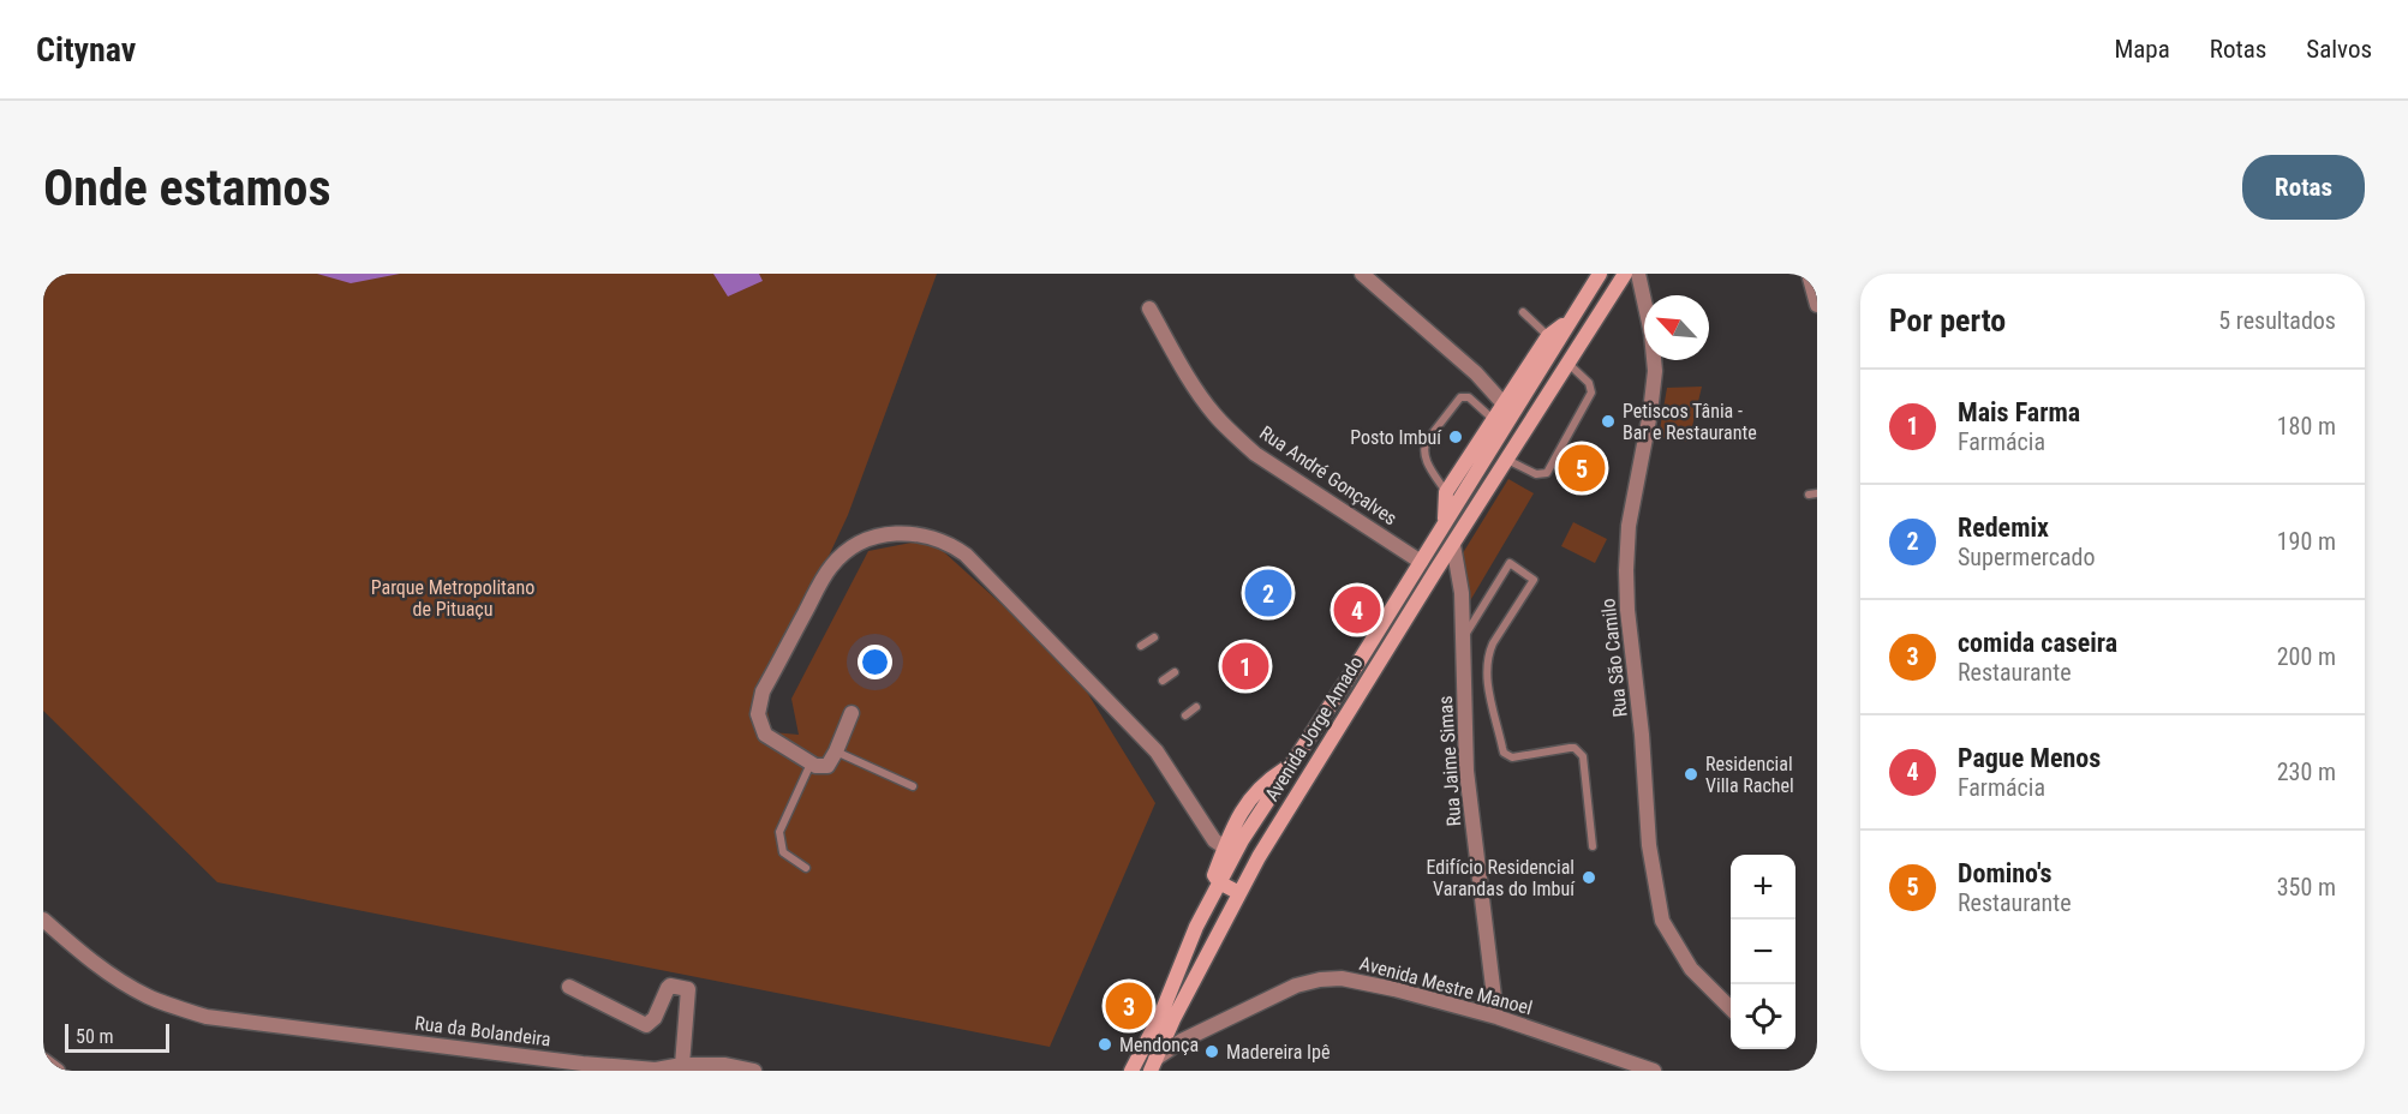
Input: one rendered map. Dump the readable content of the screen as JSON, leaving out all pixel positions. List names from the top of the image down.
{
  "streets": {
    "main road": ["Avenida Jorge Amado"],
    "street": [
      "Rua André Gonçalves",
      "Rua São Camilo",
      "Rua Jaime Simas",
      "Avenida Mestre Manoel",
      "Rua da Bolandeira"
    ]
  },
  "crossings": [
    ["Rua André Gonçalves", "Avenida Jorge Amado"],
    ["Avenida Jorge Amado", "Rua Jaime Simas"],
    ["Avenida Jorge Amado", "Avenida Mestre Manoel"],
    ["Rua Jaime Simas", "Avenida Mestre Manoel"]
  ],
  "parks": ["Parque Metropolitano de Pituaçu"],
  "places": [
    "Petiscos Tânia - Bar e Restaurante",
    "Posto Imbuí",
    "Residencial Villa Rachel",
    "Edifício Residencial Varandas do Imbuí",
    "Mendonça",
    "Madereira Ipê"
  ],
  "scale_bar": "50 m",
  "north": "top left",
  "page": {
    "header": "Citynav",
    "nav": ["Mapa", "Rotas", "Salvos"],
    "buttons": "Rotas",
    "title": "Onde estamos",
    "heading": ["Por perto", "5 resultados"],
    "list": [
      {
        "mark": "1",
        "name": "Mais Farma",
        "note": "Farmácia",
        "value": "180 m"
      },
      {
        "mark": "2",
        "name": "Redemix",
        "note": "Supermercado",
        "value": "190 m"
      },
      {
        "mark": "3",
        "name": "comida caseira",
        "note": "Restaurante",
        "value": "200 m"
      },
      {
        "mark": "4",
        "name": "Pague Menos",
        "note": "Farmácia",
        "value": "230 m"
      },
      {
        "mark": "5",
        "name": "Domino's",
        "note": "Restaurante",
        "value": "350 m"
      }
    ],
    "pins": [
      "5",
      "2",
      "4",
      "1",
      "3"
    ],
    "map_buttons": ["+", "−"],
    "scale": "50 m"
  }
}
